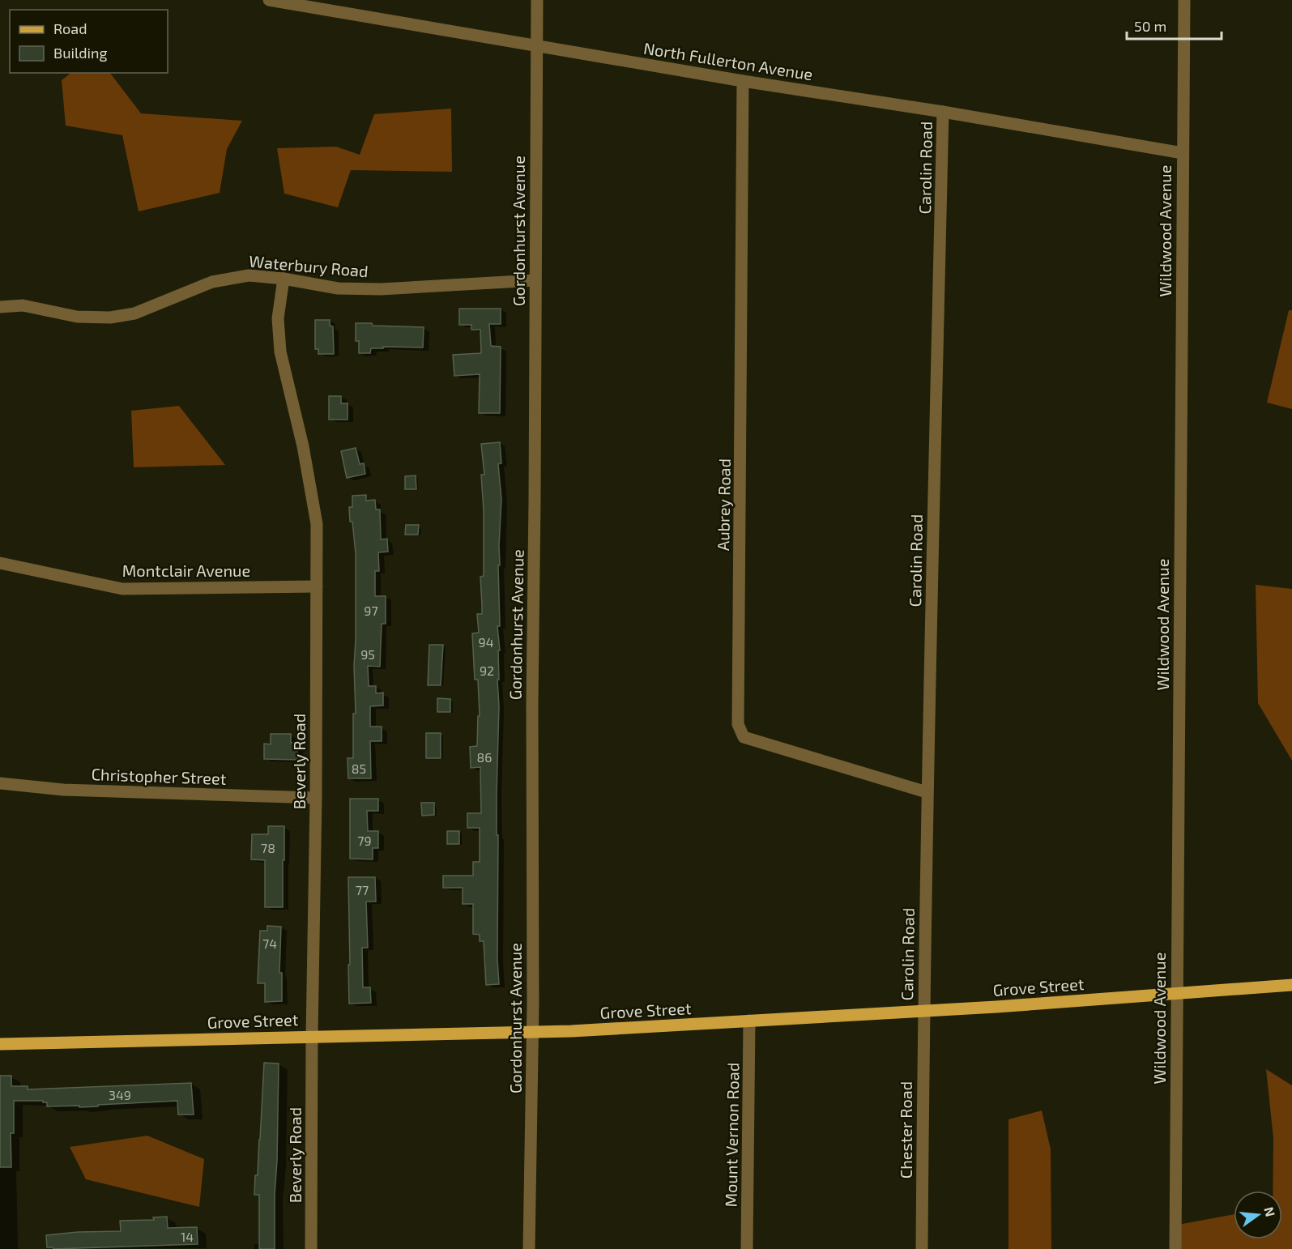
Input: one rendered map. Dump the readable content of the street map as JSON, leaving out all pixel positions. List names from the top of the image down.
{
  "streets": {
    "main road": ["Grove Street"],
    "street": [
      "North Fullerton Avenue",
      "Carolin Road",
      "Gordonhurst Avenue",
      "Wildwood Avenue",
      "Waterbury Road",
      "Aubrey Road",
      "Montclair Avenue",
      "Beverly Road",
      "Christopher Street",
      "Chester Road",
      "Mount Vernon Road"
    ]
  },
  "crossings": [
    ["North Fullerton Avenue", "Carolin Road"],
    ["North Fullerton Avenue", "Gordonhurst Avenue"],
    ["North Fullerton Avenue", "Wildwood Avenue"],
    ["North Fullerton Avenue", "Aubrey Road"],
    ["Carolin Road", "Aubrey Road"],
    ["Carolin Road", "Grove Street"],
    ["Carolin Road", "Chester Road"],
    ["Gordonhurst Avenue", "Waterbury Road"],
    ["Gordonhurst Avenue", "Grove Street"],
    ["Wildwood Avenue", "Grove Street"],
    ["Waterbury Road", "Beverly Road"],
    ["Montclair Avenue", "Beverly Road"],
    ["Beverly Road", "Christopher Street"],
    ["Beverly Road", "Grove Street"],
    ["Grove Street", "Chester Road"],
    ["Grove Street", "Mount Vernon Road"]
  ],
  "house_numbers": [
    "97",
    "94",
    "95",
    "92",
    "86",
    "85",
    "79",
    "78",
    "77",
    "74",
    "349",
    "14"
  ],
  "legend": ["Road", "Building"],
  "scale_bar": "50 m",
  "north": "right"
}
